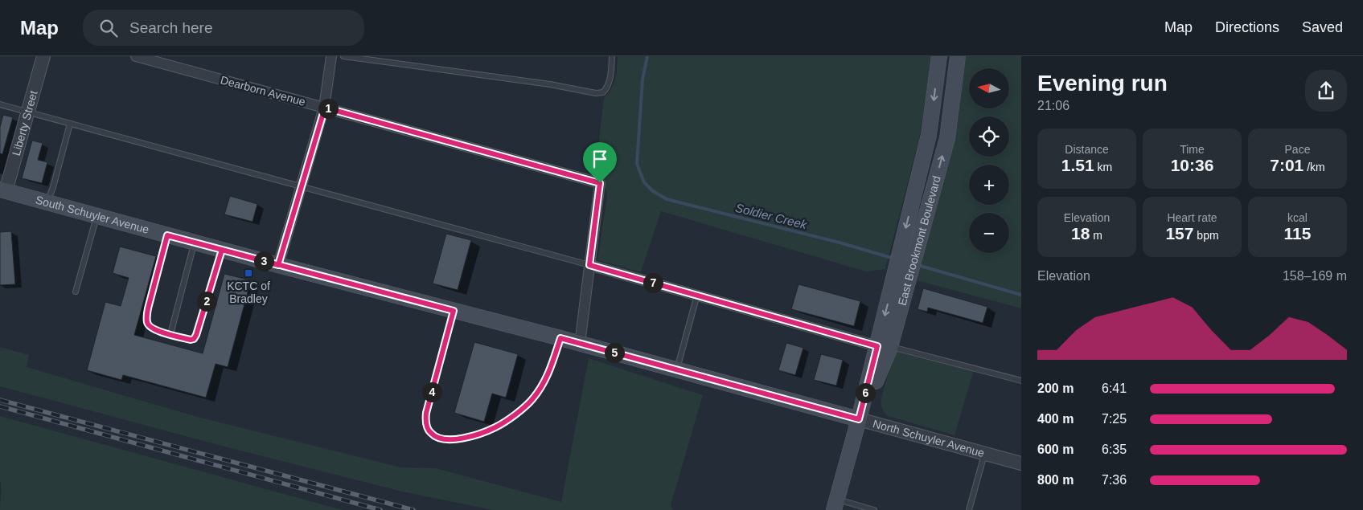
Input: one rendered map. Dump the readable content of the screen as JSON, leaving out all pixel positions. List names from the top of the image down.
{
  "streets": {
    "main road": ["South Schuyler Avenue", "East Brookmont Boulevard", "North Schuyler Avenue"],
    "street": ["Dearborn Avenue", "Liberty Street"]
  },
  "crossings": [
    ["Liberty Street", "South Schuyler Avenue"],
    ["South Schuyler Avenue", "North Schuyler Avenue"],
    ["East Brookmont Boulevard", "North Schuyler Avenue"]
  ],
  "water": ["Soldier Creek"],
  "places": {
    "transit": ["KCTC of Bradley"]
  },
  "north": "left",
  "page": {
    "header": "Map",
    "search": "Search here",
    "nav": ["Map", "Directions", "Saved"],
    "heading": ["Evening run", "21:06"],
    "map_buttons": ["+", "−"],
    "pins": [
      "1",
      "3",
      "7",
      "2",
      "5",
      "4",
      "6"
    ],
    "stats": [
      ["Distance", "1.51 km"],
      ["Time", "10:36"],
      ["Pace", "7:01 /km"],
      ["Elevation", "18 m"],
      ["Heart rate", "157 bpm"],
      ["kcal", "115"]
    ],
    "chart": ["Elevation", "158–169 m"],
    "list": [
      {
        "name": "200 m",
        "note": "6:41"
      },
      {
        "name": "400 m",
        "note": "7:25"
      },
      {
        "name": "600 m",
        "note": "6:35"
      },
      {
        "name": "800 m",
        "note": "7:36"
      }
    ]
  }
}
